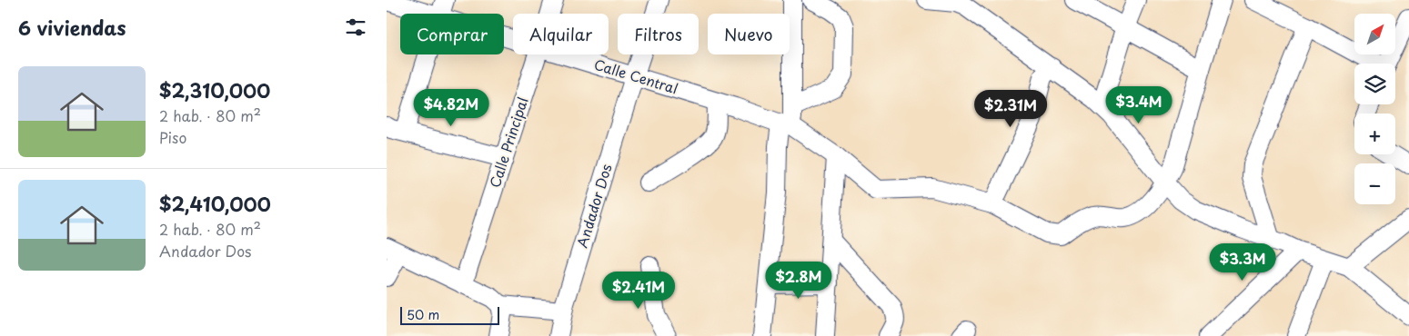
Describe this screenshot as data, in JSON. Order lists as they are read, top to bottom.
{
  "streets": {
    "street": ["Calle Central", "Calle Principal", "Andador Dos"]
  },
  "crossings": [
    ["Calle Central", "Andador Dos"]
  ],
  "scale_bar": "50 m",
  "north": "top right",
  "page": {
    "heading": "6 viviendas",
    "map_buttons": ["+", "−"],
    "chip": [
      "Comprar",
      "Alquilar",
      "Filtros",
      "Nuevo"
    ],
    "list": [
      {
        "name": "$2,310,000",
        "note": "2 hab. · 80 m² · Piso"
      },
      {
        "name": "$2,410,000",
        "note": "2 hab. · 80 m² · Andador Dos"
      }
    ],
    "price": [
      "$3.4M",
      "$4.82M",
      "$2.31M",
      "$3.3M",
      "$2.8M",
      "$2.41M"
    ],
    "scale": "50 m"
  }
}
